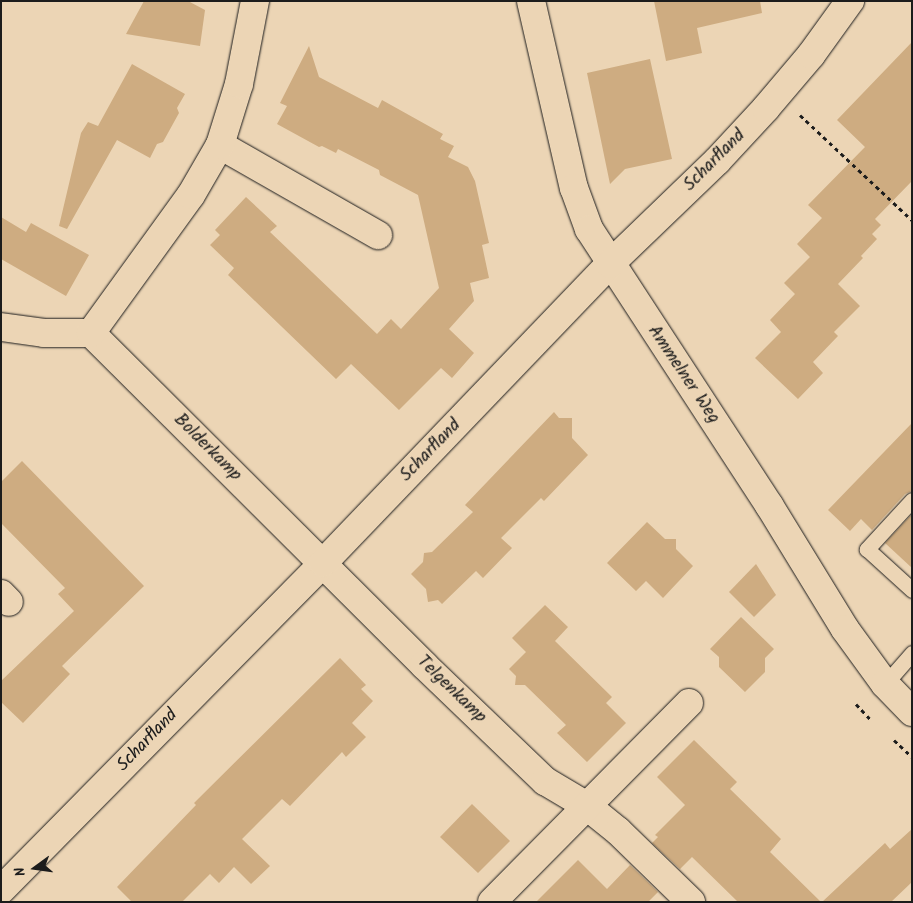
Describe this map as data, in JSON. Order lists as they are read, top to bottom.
{
  "streets": {
    "street": [
      "Scharfland",
      "Ammelner Weg",
      "Bolderkamp",
      "Telgenkamp"
    ]
  },
  "crossings": [
    ["Scharfland", "Ammelner Weg"],
    ["Scharfland", "Bolderkamp"],
    ["Scharfland", "Telgenkamp"],
    ["Bolderkamp", "Telgenkamp"]
  ],
  "north": "left"
}
